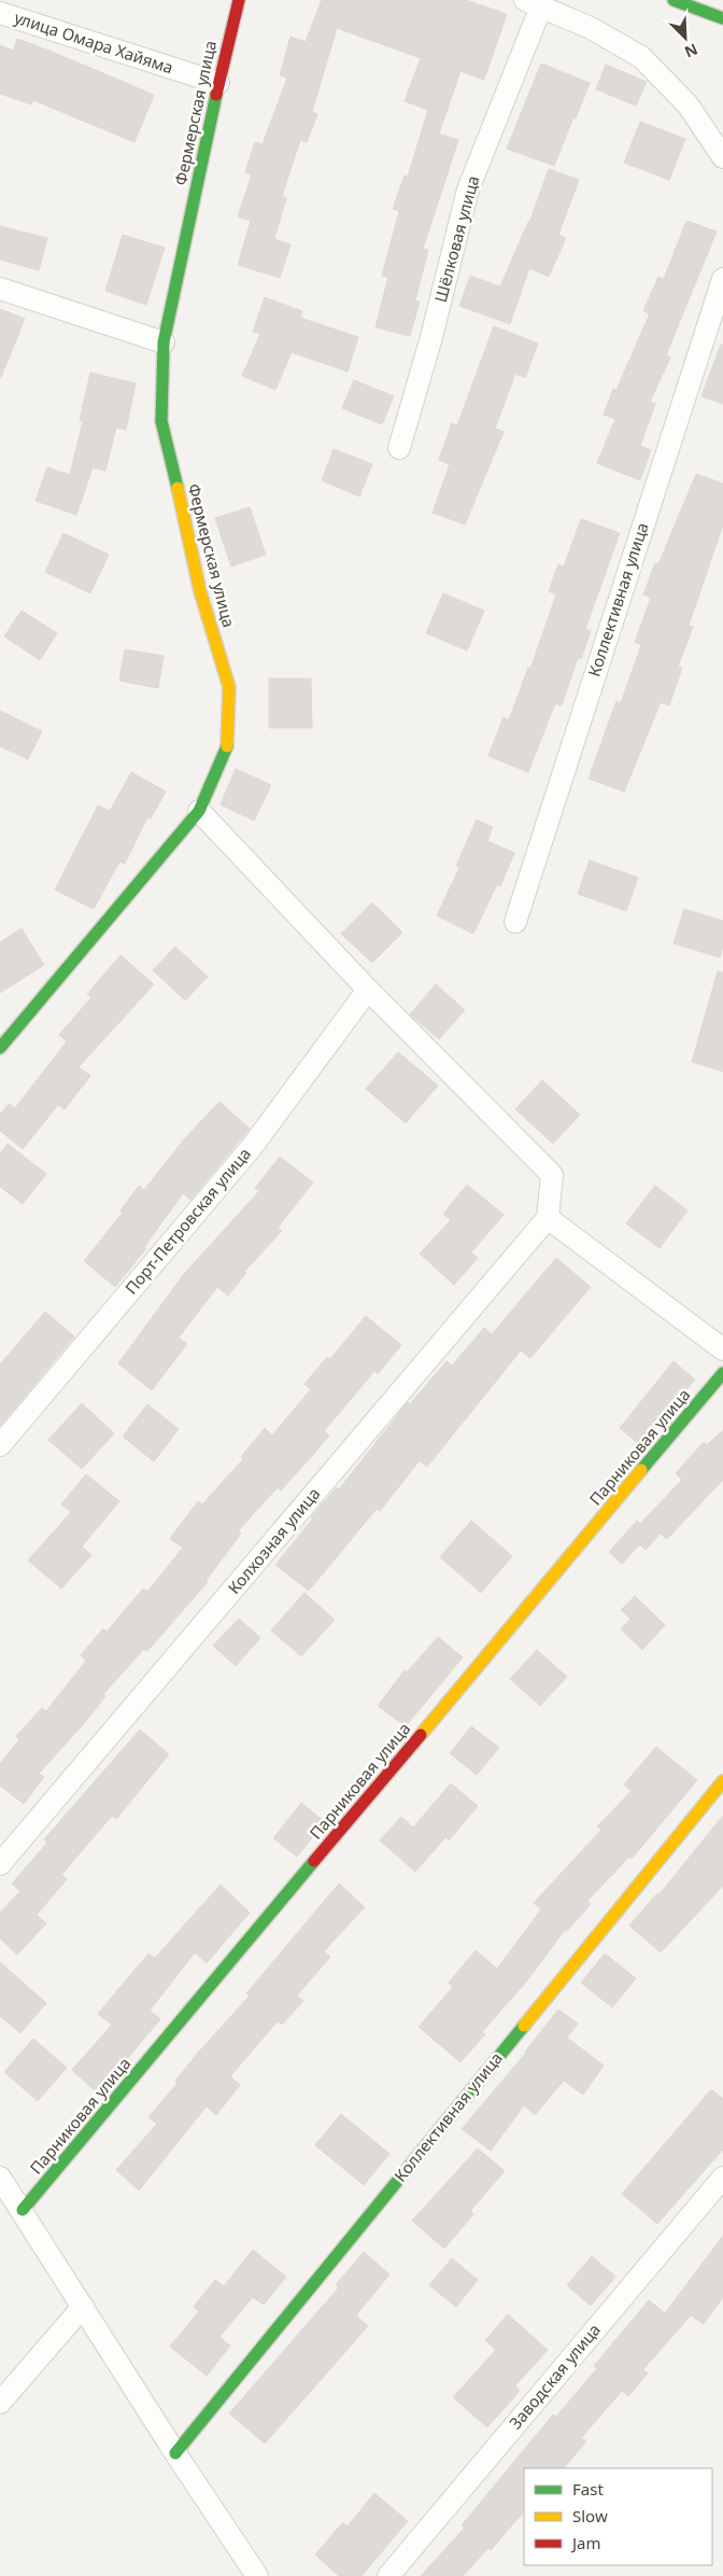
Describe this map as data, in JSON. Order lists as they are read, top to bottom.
{
  "streets": {
    "street": [
      "улица Омара Хайяма",
      "Фермерская улица",
      "Шёлковая улица",
      "Коллективная улица",
      "Порт-Петровская улица",
      "Парниковая улица",
      "Колхозная улица",
      "Заводская улица"
    ]
  },
  "crossings": [
    ["улица Омара Хайяма", "Фермерская улица"]
  ],
  "legend": ["Fast", "Slow", "Jam"],
  "north": "bottom right"
}
